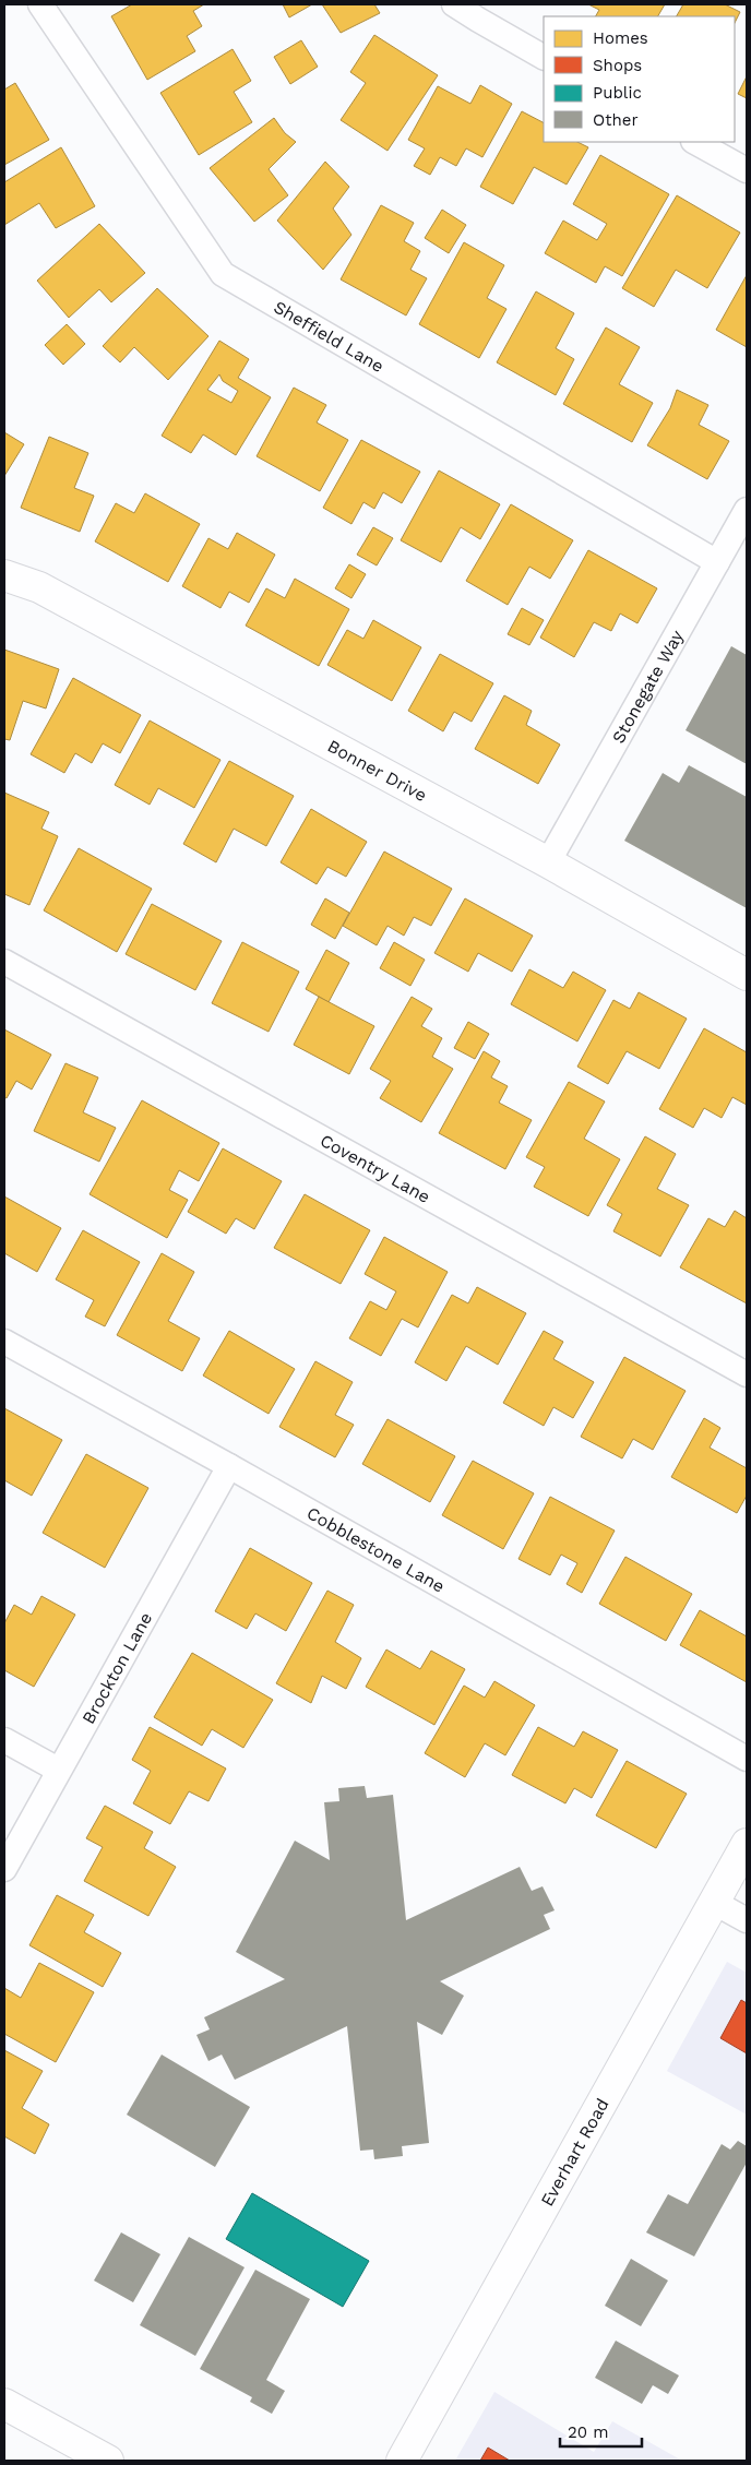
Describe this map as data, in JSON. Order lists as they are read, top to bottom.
{
  "streets": {
    "street": [
      "Sheffield Lane",
      "Stonegate Way",
      "Bonner Drive",
      "Coventry Lane",
      "Cobblestone Lane",
      "Brockton Lane",
      "Everhart Road"
    ]
  },
  "crossings": [
    ["Sheffield Lane", "Stonegate Way"],
    ["Stonegate Way", "Bonner Drive"],
    ["Cobblestone Lane", "Brockton Lane"]
  ],
  "legend": [
    "Homes",
    "Shops",
    "Public",
    "Other"
  ],
  "scale_bar": "20 m"
}
